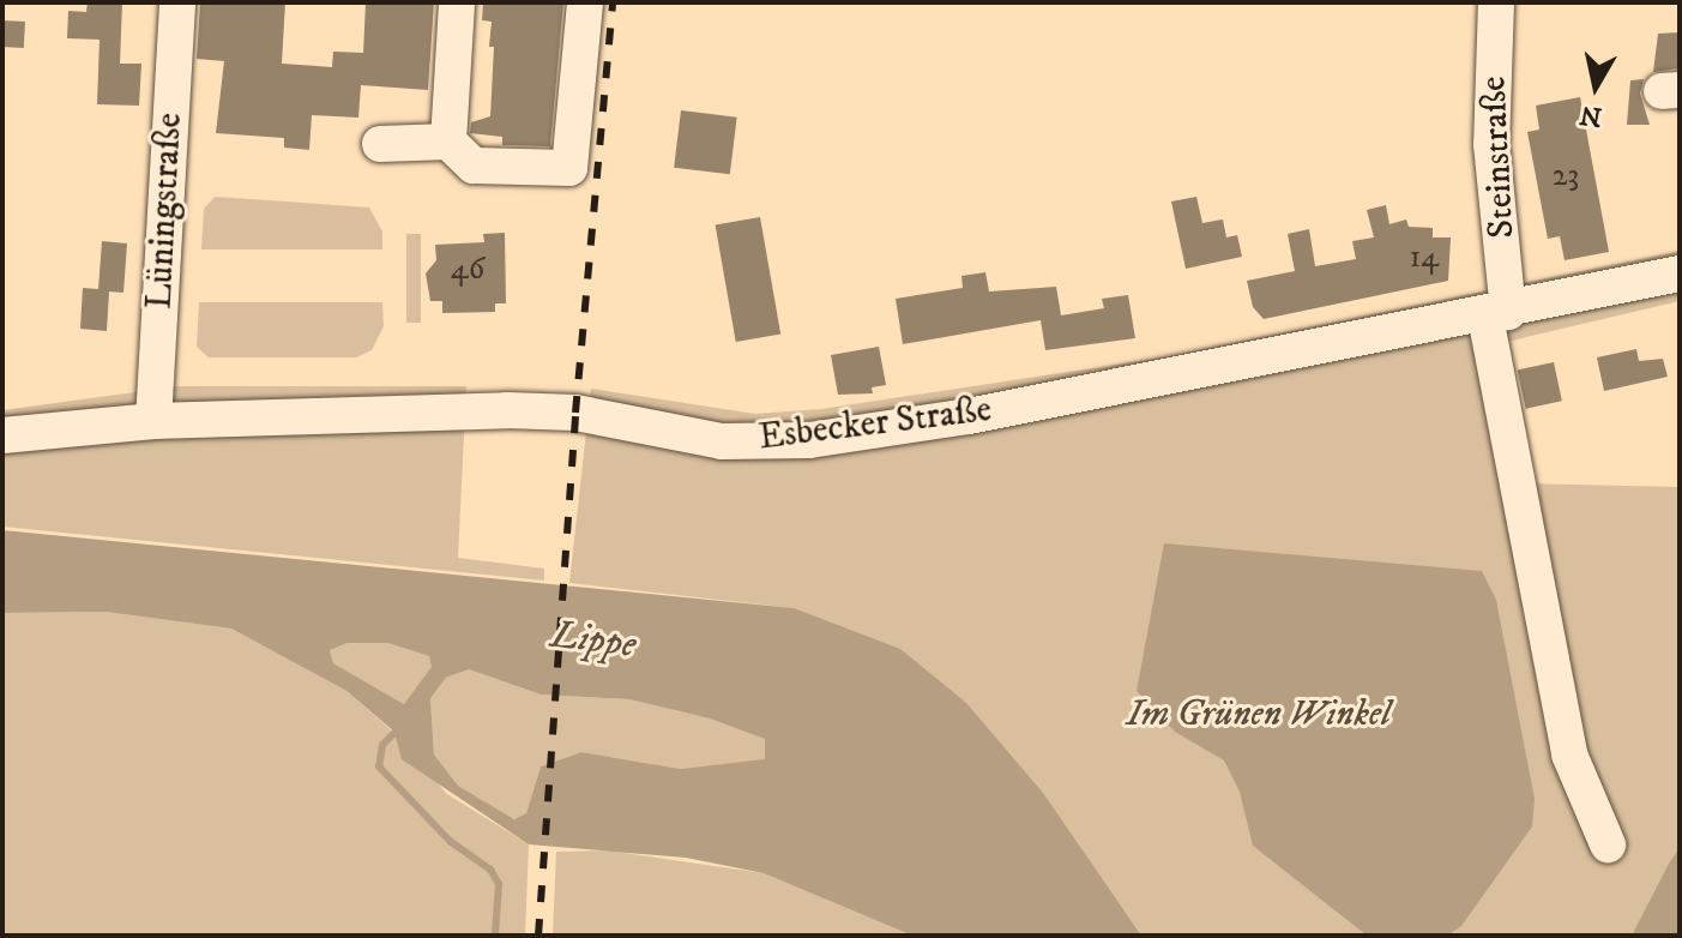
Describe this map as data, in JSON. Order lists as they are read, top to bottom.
{
  "streets": {
    "street": ["Steinstraße", "Lüningstraße", "Esbecker Straße"]
  },
  "crossings": [
    ["Steinstraße", "Esbecker Straße"],
    ["Lüningstraße", "Esbecker Straße"]
  ],
  "water": ["Lippe"],
  "parks": ["Im Grünen Winkel"],
  "house_numbers": ["23", "14", "46"],
  "north": "bottom"
}
